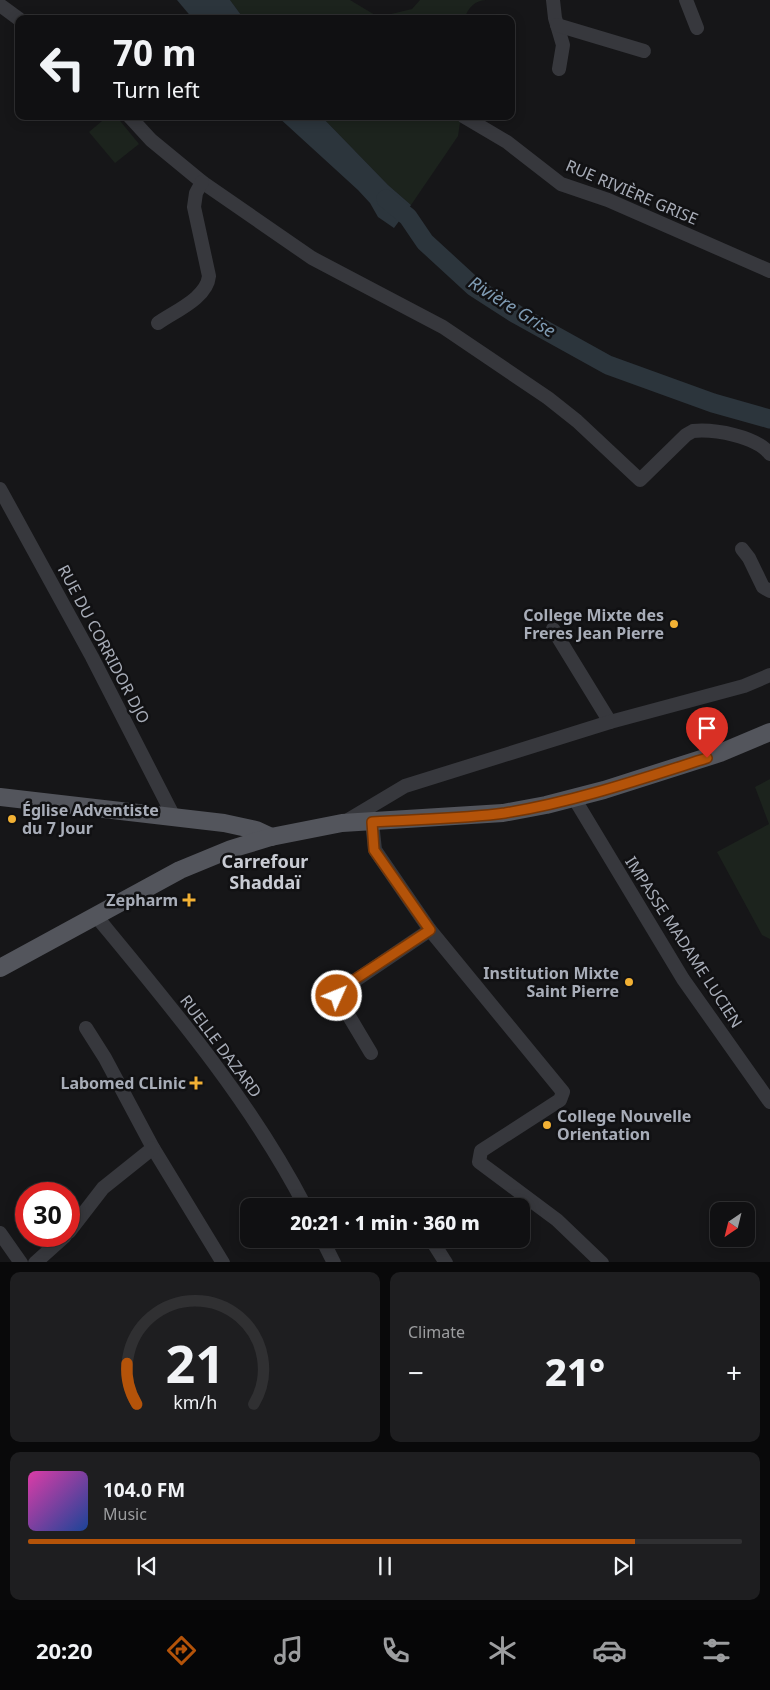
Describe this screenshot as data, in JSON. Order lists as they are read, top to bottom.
{
  "streets": {
    "street": [
      "RUE RIVIÈRE GRISE",
      "RUE DU CORRIDOR DJO",
      "IMPASSE MADAME LUCIEN",
      "RUELLE DAZARD"
    ]
  },
  "districts": ["Carrefour Shaddaï"],
  "water": ["Rivière Grise"],
  "places": {
    "other": [
      "College Mixte des Freres Jean Pierre",
      "Église Adventiste du 7 Jour",
      "Institution Mixte Saint Pierre",
      "College Nouvelle Orientation"
    ],
    "health": ["Zepharm", "Labomed CLinic"]
  },
  "north": "bottom left",
  "page": {
    "turn": ["70 m", "Turn left"],
    "limit": "30",
    "trip": "20:21 · 1 min · 360 m",
    "tile": "Climate",
    "heat": ["−", "21°", "+"],
    "song": ["104.0 FM", "Music"],
    "tabs": "20:20",
    "gauge": ["21", "km/h"]
  }
}
